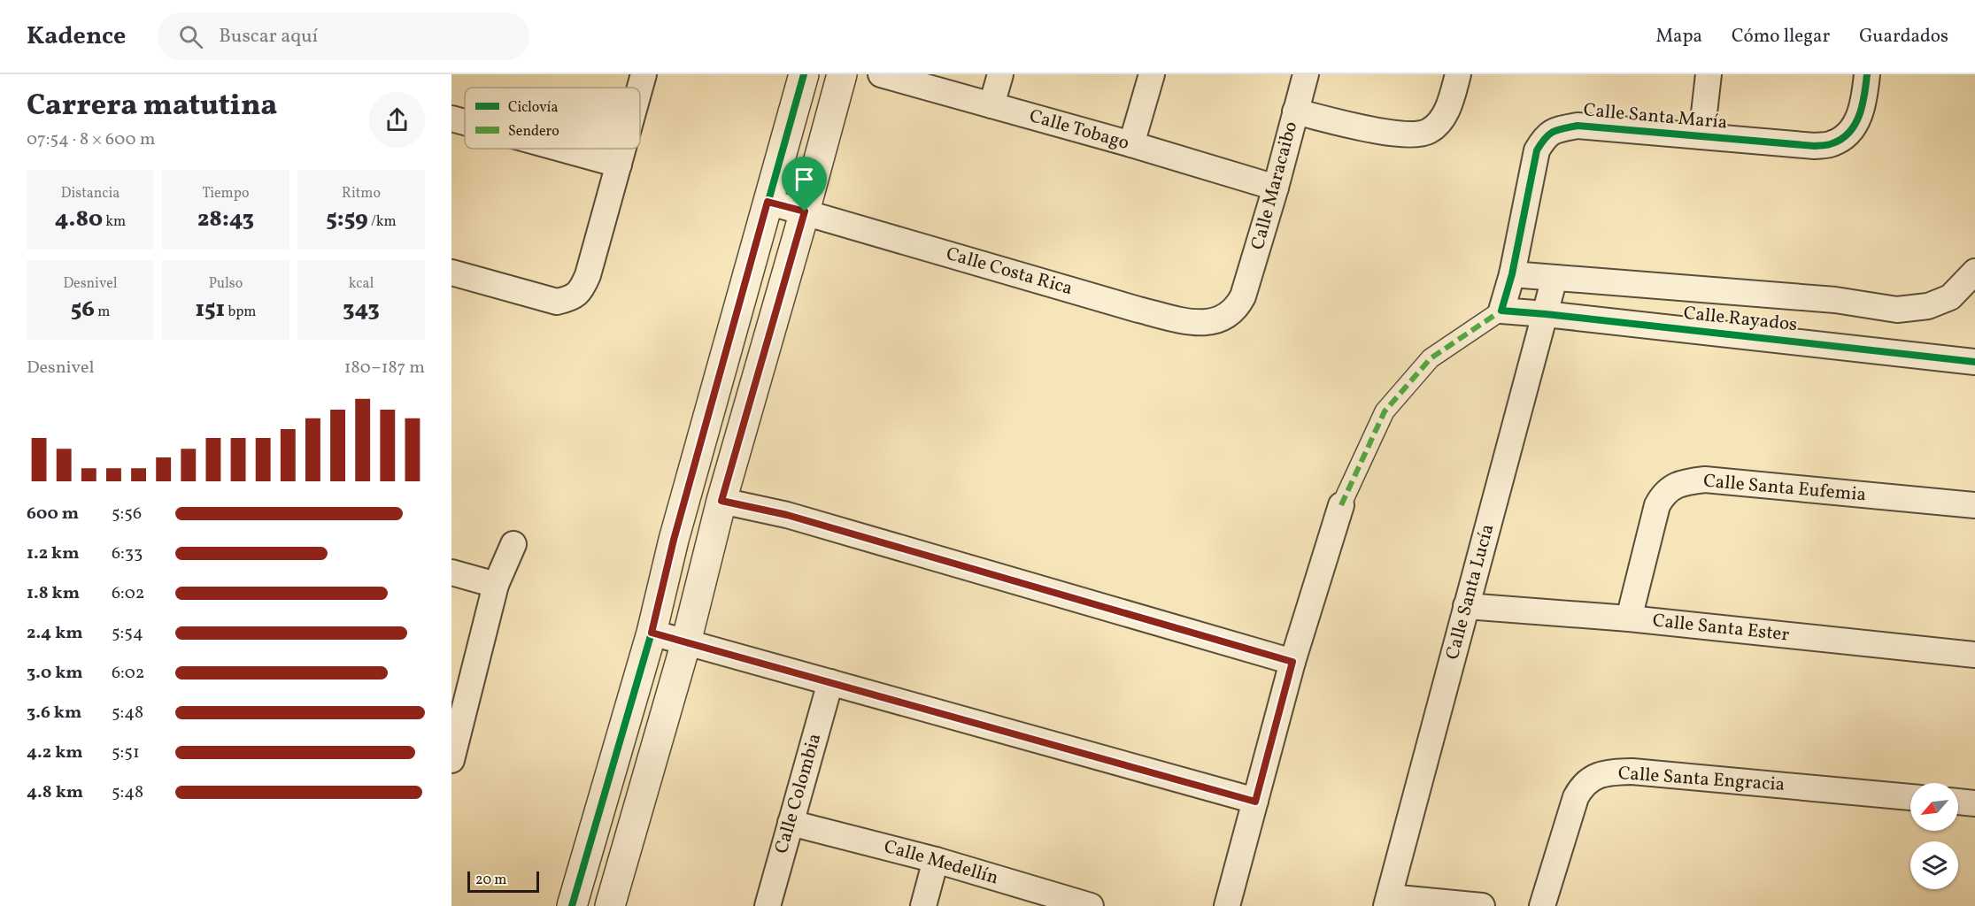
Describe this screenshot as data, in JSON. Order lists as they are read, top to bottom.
{
  "streets": {
    "street": [
      "Calle Santa María",
      "Calle Tobago",
      "Calle Maracaibo",
      "Calle Costa Rica",
      "Calle Rayados",
      "Calle Santa Eufemia",
      "Calle Santa Lucía",
      "Calle Santa Ester",
      "Calle Santa Engracia",
      "Calle Colombia",
      "Calle Medellín"
    ]
  },
  "crossings": [
    ["Calle Santa María", "Calle Rayados"],
    ["Calle Tobago", "Calle Maracaibo"],
    ["Calle Maracaibo", "Calle Costa Rica"],
    ["Calle Rayados", "Calle Santa Lucía"],
    ["Calle Santa Eufemia", "Calle Santa Ester"],
    ["Calle Santa Lucía", "Calle Santa Ester"],
    ["Calle Colombia", "Calle Medellín"]
  ],
  "legend": ["Ciclovía", "Sendero"],
  "scale_bar": "20 m",
  "north": "bottom left",
  "page": {
    "header": "Kadence",
    "search": "Buscar aquí",
    "nav": ["Mapa", "Cómo llegar", "Guardados"],
    "heading": ["Carrera matutina", "07:54 · 8 × 600 m"],
    "stats": [
      ["Distancia", "4.80 km"],
      ["Tiempo", "28:43"],
      ["Ritmo", "5:59 /km"],
      ["Desnivel", "56 m"],
      ["Pulso", "151 bpm"],
      ["kcal", "343"]
    ],
    "chart": ["Desnivel", "180–187 m"],
    "list": [
      {
        "name": "600 m",
        "note": "5:56"
      },
      {
        "name": "1.2 km",
        "note": "6:33"
      },
      {
        "name": "1.8 km",
        "note": "6:02"
      },
      {
        "name": "2.4 km",
        "note": "5:54"
      },
      {
        "name": "3.0 km",
        "note": "6:02"
      },
      {
        "name": "3.6 km",
        "note": "5:48"
      },
      {
        "name": "4.2 km",
        "note": "5:51"
      },
      {
        "name": "4.8 km",
        "note": "5:48"
      }
    ],
    "scale": "20 m"
  }
}
